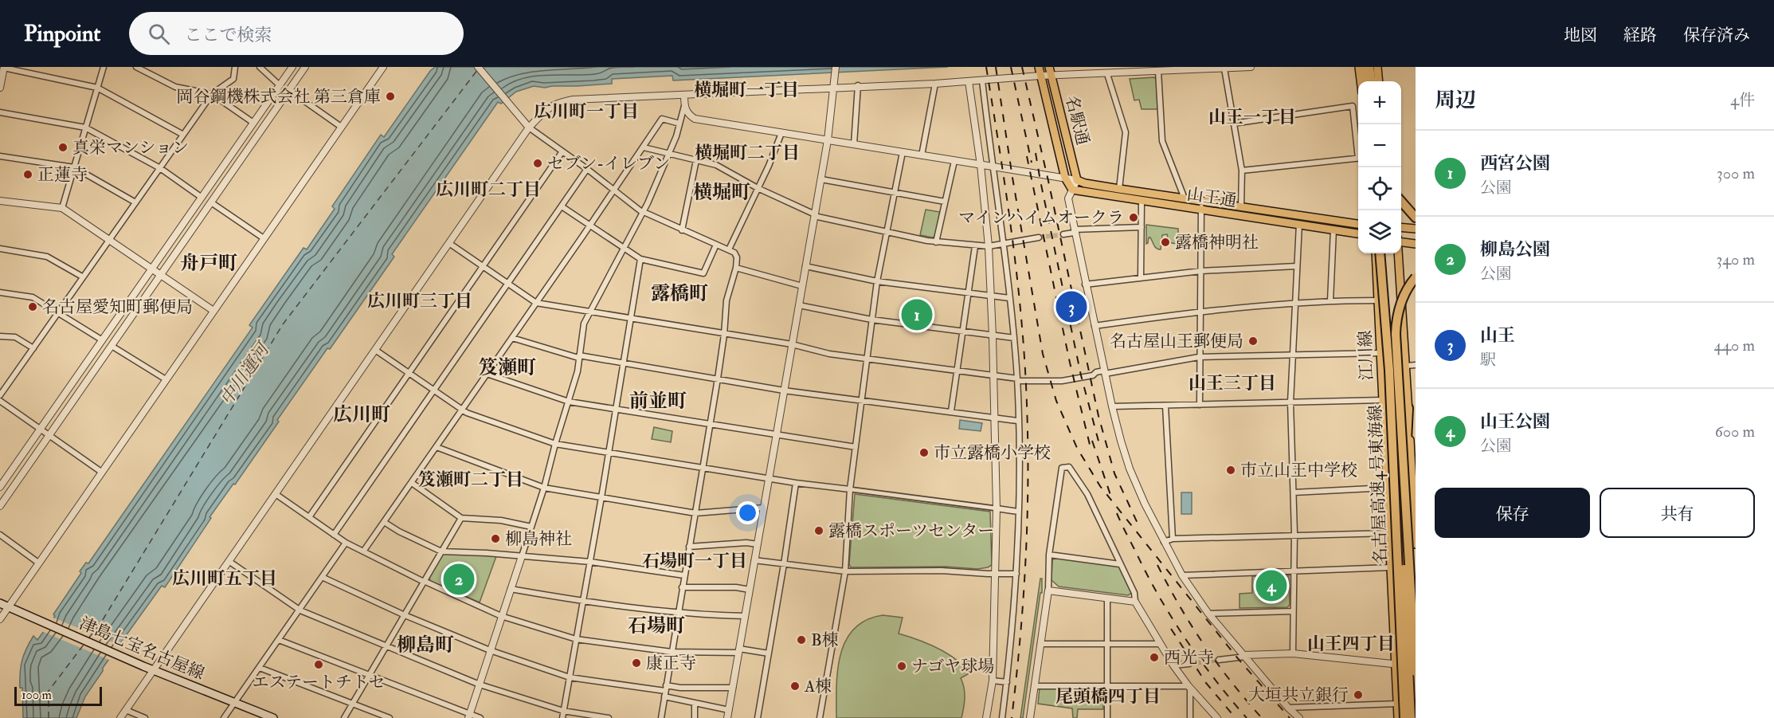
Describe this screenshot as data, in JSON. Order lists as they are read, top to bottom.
{
  "streets": {
    "highway": ["名古屋高速4号東海線"],
    "main road": [
      "名駅通",
      "山王通",
      "江川線",
      "津島七宝名古屋線"
    ]
  },
  "crossings": [
    ["名駅通", "山王通"]
  ],
  "districts": [
    "横堀町一丁目",
    "広川町一丁目",
    "山王一丁目",
    "横堀町二丁目",
    "広川町二丁目",
    "横堀町",
    "舟戸町",
    "露橋町",
    "広川町三丁目",
    "笈瀬町",
    "山王三丁目",
    "前並町",
    "広川町",
    "笈瀬町二丁目",
    "石場町一丁目",
    "広川町五丁目",
    "石場町",
    "山王四丁目",
    "柳島町",
    "尾頭橋四丁目"
  ],
  "water": ["中川運河"],
  "places": [
    "岡谷鋼機株式会社 第三倉庫",
    "真栄マンション",
    "セブン-イレブン",
    "正蓮寺",
    "マインハイムオークラ",
    "露橋神明社",
    "名古屋愛知町郵便局",
    "名古屋山王郵便局",
    "市立露橋小学校",
    "市立山王中学校",
    "露橋スポーツセンター",
    "柳島神社",
    "B棟",
    "西光寺",
    "康正寺",
    "エステートチトセ",
    "ナゴヤ球場",
    "A棟",
    "大垣共立銀行"
  ],
  "scale_bar": "100 m",
  "page": {
    "header": "Pinpoint",
    "search": "ここで検索",
    "nav": ["地図", "経路", "保存済み"],
    "heading": ["周辺", "4件"],
    "map_buttons": ["+", "−"],
    "list": [
      {
        "mark": "1",
        "name": "西宮公園",
        "note": "公園",
        "value": "300 m"
      },
      {
        "mark": "2",
        "name": "柳島公園",
        "note": "公園",
        "value": "340 m"
      },
      {
        "mark": "3",
        "name": "山王",
        "note": "駅",
        "value": "440 m"
      },
      {
        "mark": "4",
        "name": "山王公園",
        "note": "公園",
        "value": "600 m"
      }
    ],
    "pins": [
      "3",
      "1",
      "2",
      "4"
    ],
    "buttons": ["保存", "共有"],
    "scale": "100 m"
  }
}
